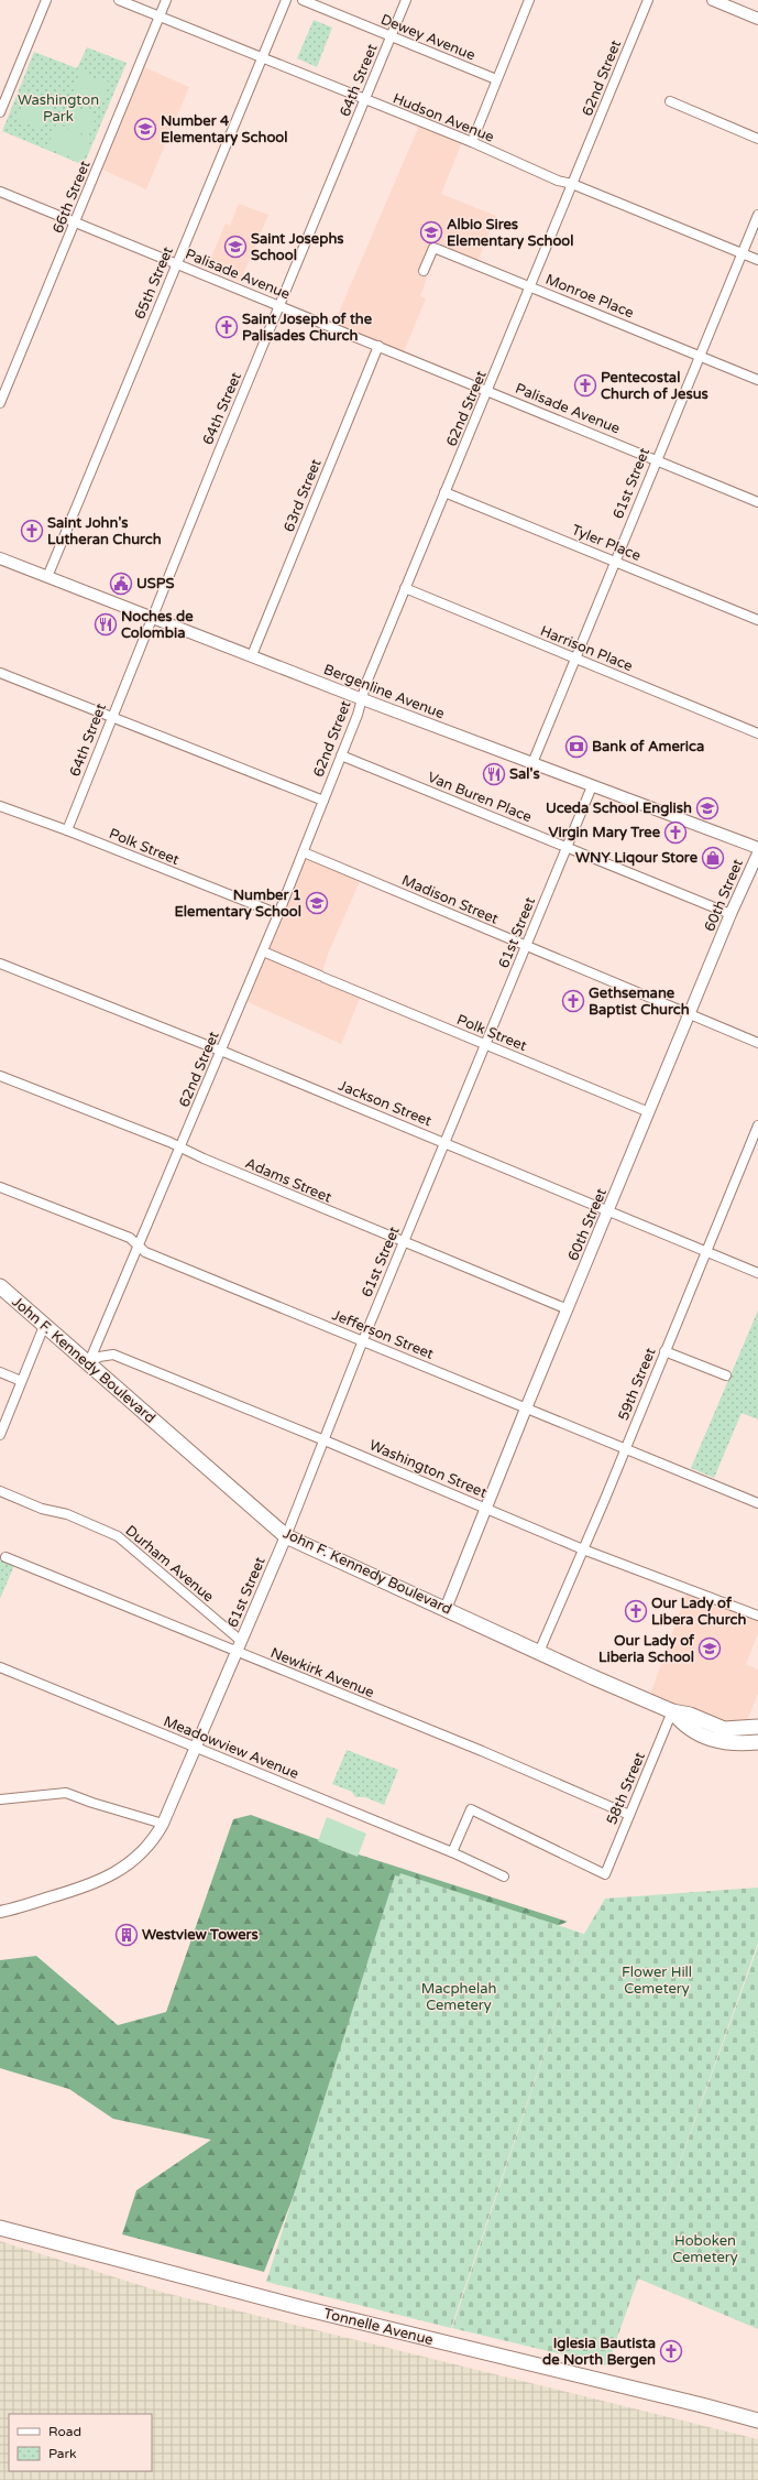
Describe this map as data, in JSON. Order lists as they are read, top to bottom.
{
  "streets": {
    "main road": ["John F. Kennedy Boulevard", "Tonnelle Avenue"],
    "street": [
      "Dewey Avenue",
      "62nd Street",
      "64th Street",
      "Hudson Avenue",
      "66th Street",
      "Palisade Avenue",
      "65th Street",
      "Monroe Place",
      "61st Street",
      "63rd Street",
      "Tyler Place",
      "Harrison Place",
      "Bergenline Avenue",
      "Van Buren Place",
      "Polk Street",
      "60th Street",
      "Madison Street",
      "Jackson Street",
      "Adams Street",
      "Jefferson Street",
      "59th Street",
      "Washington Street",
      "Durham Avenue",
      "Newkirk Avenue",
      "Meadowview Avenue",
      "58th Street"
    ]
  },
  "crossings": [
    ["Dewey Avenue", "64th Street"],
    ["62nd Street", "Hudson Avenue"],
    ["62nd Street", "Palisade Avenue"],
    ["62nd Street", "Monroe Place"],
    ["62nd Street", "Tyler Place"],
    ["62nd Street", "Harrison Place"],
    ["62nd Street", "Bergenline Avenue"],
    ["62nd Street", "Van Buren Place"],
    ["62nd Street", "Polk Street"],
    ["62nd Street", "Madison Street"],
    ["62nd Street", "Jackson Street"],
    ["62nd Street", "Adams Street"],
    ["62nd Street", "Jefferson Street"],
    ["62nd Street", "John F. Kennedy Boulevard"],
    ["62nd Street", "Washington Street"],
    ["64th Street", "Hudson Avenue"],
    ["64th Street", "Palisade Avenue"],
    ["64th Street", "Bergenline Avenue"],
    ["64th Street", "Polk Street"],
    ["Hudson Avenue", "66th Street"],
    ["Hudson Avenue", "65th Street"],
    ["Hudson Avenue", "61st Street"],
    ["66th Street", "Palisade Avenue"],
    ["Palisade Avenue", "65th Street"],
    ["Palisade Avenue", "61st Street"],
    ["Palisade Avenue", "63rd Street"],
    ["65th Street", "Bergenline Avenue"],
    ["Monroe Place", "61st Street"],
    ["61st Street", "Tyler Place"],
    ["61st Street", "Harrison Place"],
    ["61st Street", "Bergenline Avenue"],
    ["61st Street", "Van Buren Place"],
    ["61st Street", "Polk Street"],
    ["61st Street", "Madison Street"],
    ["61st Street", "Jackson Street"],
    ["61st Street", "Adams Street"],
    ["61st Street", "Jefferson Street"],
    ["61st Street", "John F. Kennedy Boulevard"],
    ["61st Street", "Washington Street"],
    ["61st Street", "Durham Avenue"],
    ["61st Street", "Newkirk Avenue"],
    ["61st Street", "Meadowview Avenue"],
    ["63rd Street", "Bergenline Avenue"],
    ["Van Buren Place", "60th Street"],
    ["Polk Street", "60th Street"],
    ["60th Street", "Madison Street"],
    ["60th Street", "Jackson Street"],
    ["60th Street", "Adams Street"],
    ["60th Street", "Jefferson Street"],
    ["60th Street", "John F. Kennedy Boulevard"],
    ["60th Street", "Washington Street"],
    ["Jackson Street", "59th Street"],
    ["Jefferson Street", "59th Street"],
    ["John F. Kennedy Boulevard", "59th Street"],
    ["John F. Kennedy Boulevard", "Washington Street"],
    ["John F. Kennedy Boulevard", "58th Street"],
    ["59th Street", "Washington Street"],
    ["Newkirk Avenue", "58th Street"],
    ["Meadowview Avenue", "58th Street"]
  ],
  "parks": [
    "Washington Park",
    "Flower Hill Cemetery",
    "Macphelah Cemetery",
    "Hoboken Cemetery"
  ],
  "places": {
    "school or university": [
      "Number 4 Elementary School",
      "Albio Sires Elementary School",
      "Saint Josephs School",
      "Uceda School English",
      "Number 1 Elementary School",
      "Our Lady of Liberia School"
    ],
    "church": [
      "Saint Joseph of the Palisades Church",
      "Pentecostal Church of Jesus",
      "Saint John's Lutheran Church",
      "Virgin Mary Tree",
      "Gethsemane Baptist Church",
      "Our Lady of Libera Church",
      "Iglesia Bautista de North Bergen"
    ],
    "public building": ["USPS"],
    "restaurant": ["Noches de Colombia", "Sal's"],
    "bank": ["Bank of America"],
    "shop": ["WNY Liqour Store"],
    "building": ["Westview Towers"]
  },
  "legend": ["Road", "Park"]
}
